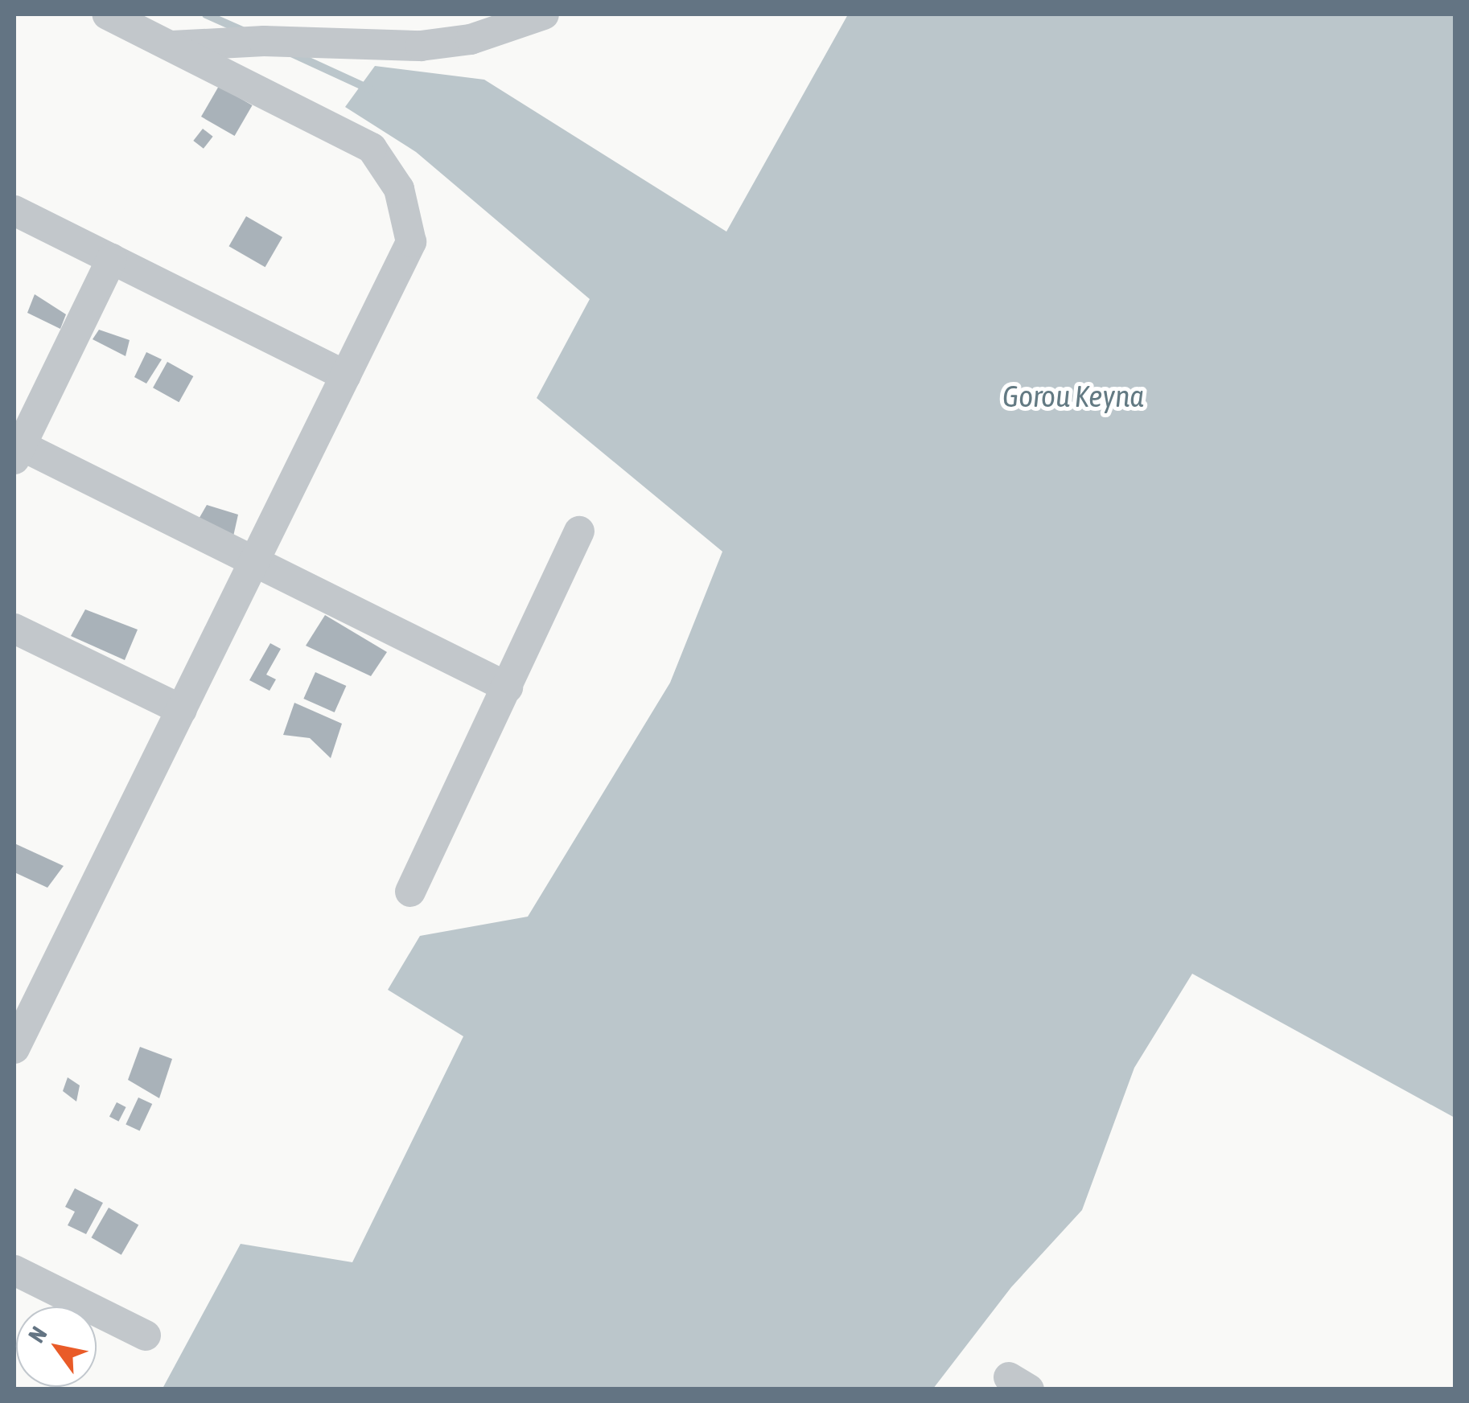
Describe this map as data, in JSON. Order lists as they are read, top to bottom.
{
  "water": ["Gorou Keyna"],
  "north": "top left"
}
